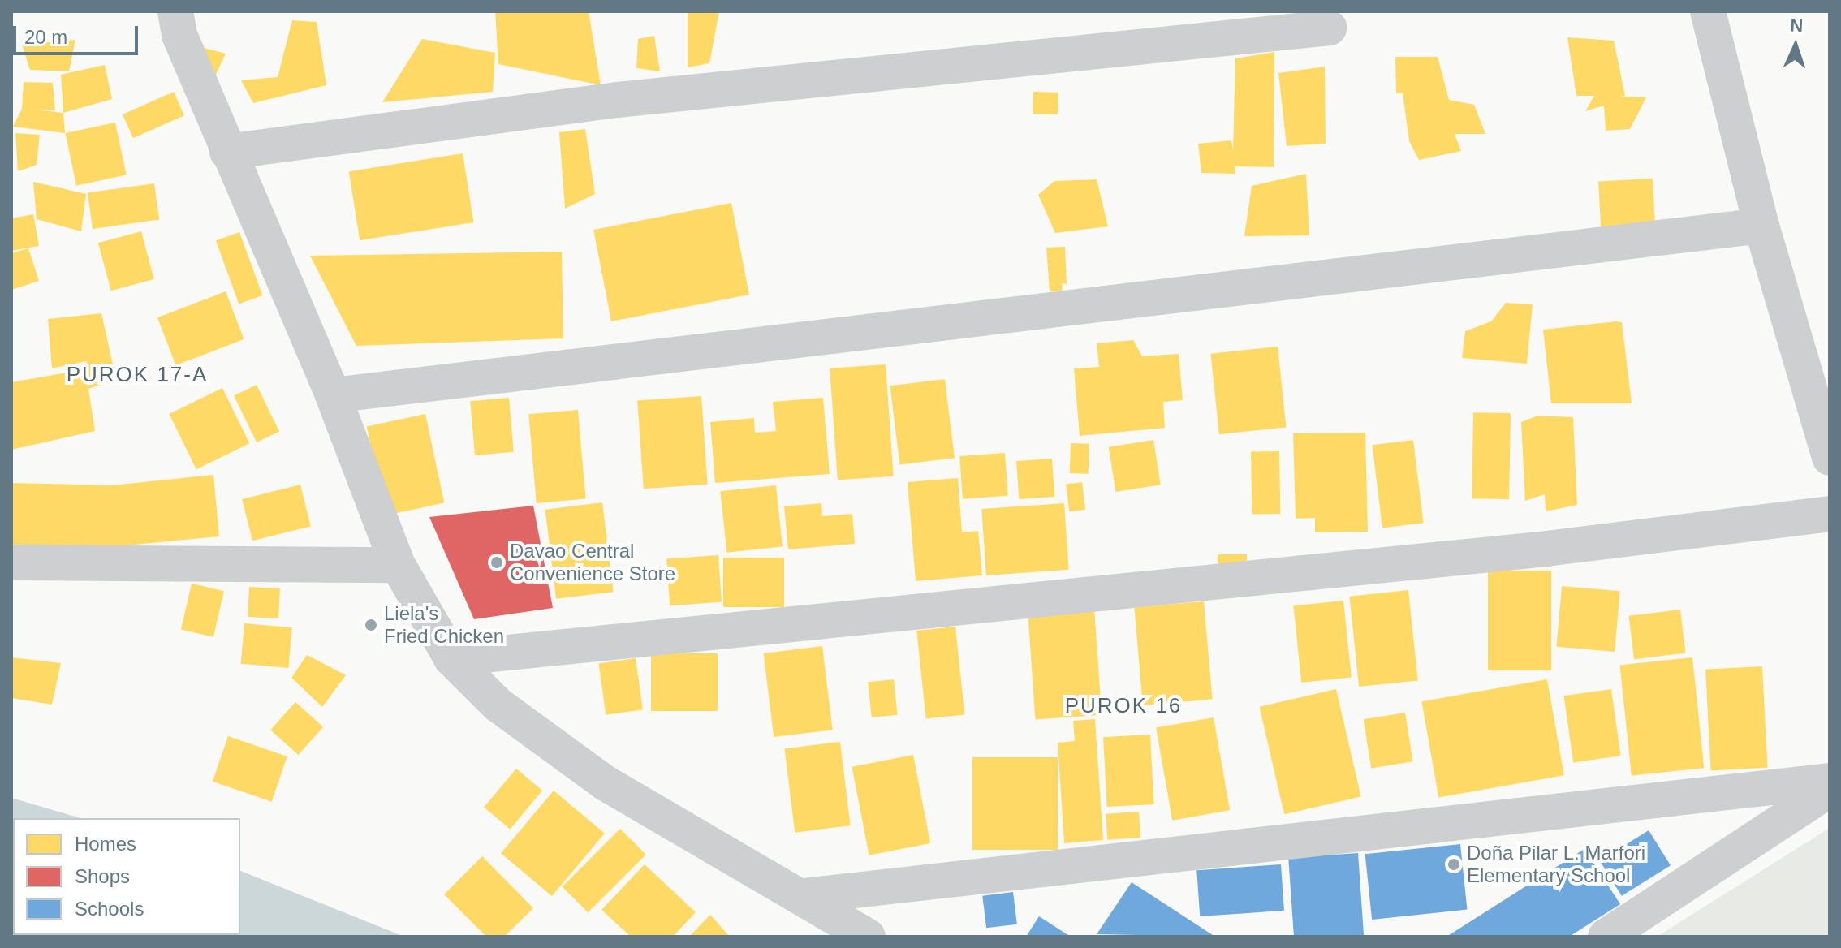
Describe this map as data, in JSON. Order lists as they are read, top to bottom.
{
  "districts": ["PUROK 17-A", "PUROK 16"],
  "places": ["Davao Central Convenience Store", "Liela's Fried Chicken", "Doña Pilar L. Marfori Elementary School"],
  "legend": ["Homes", "Shops", "Schools"],
  "scale_bar": "20 m",
  "north": "top"
}
